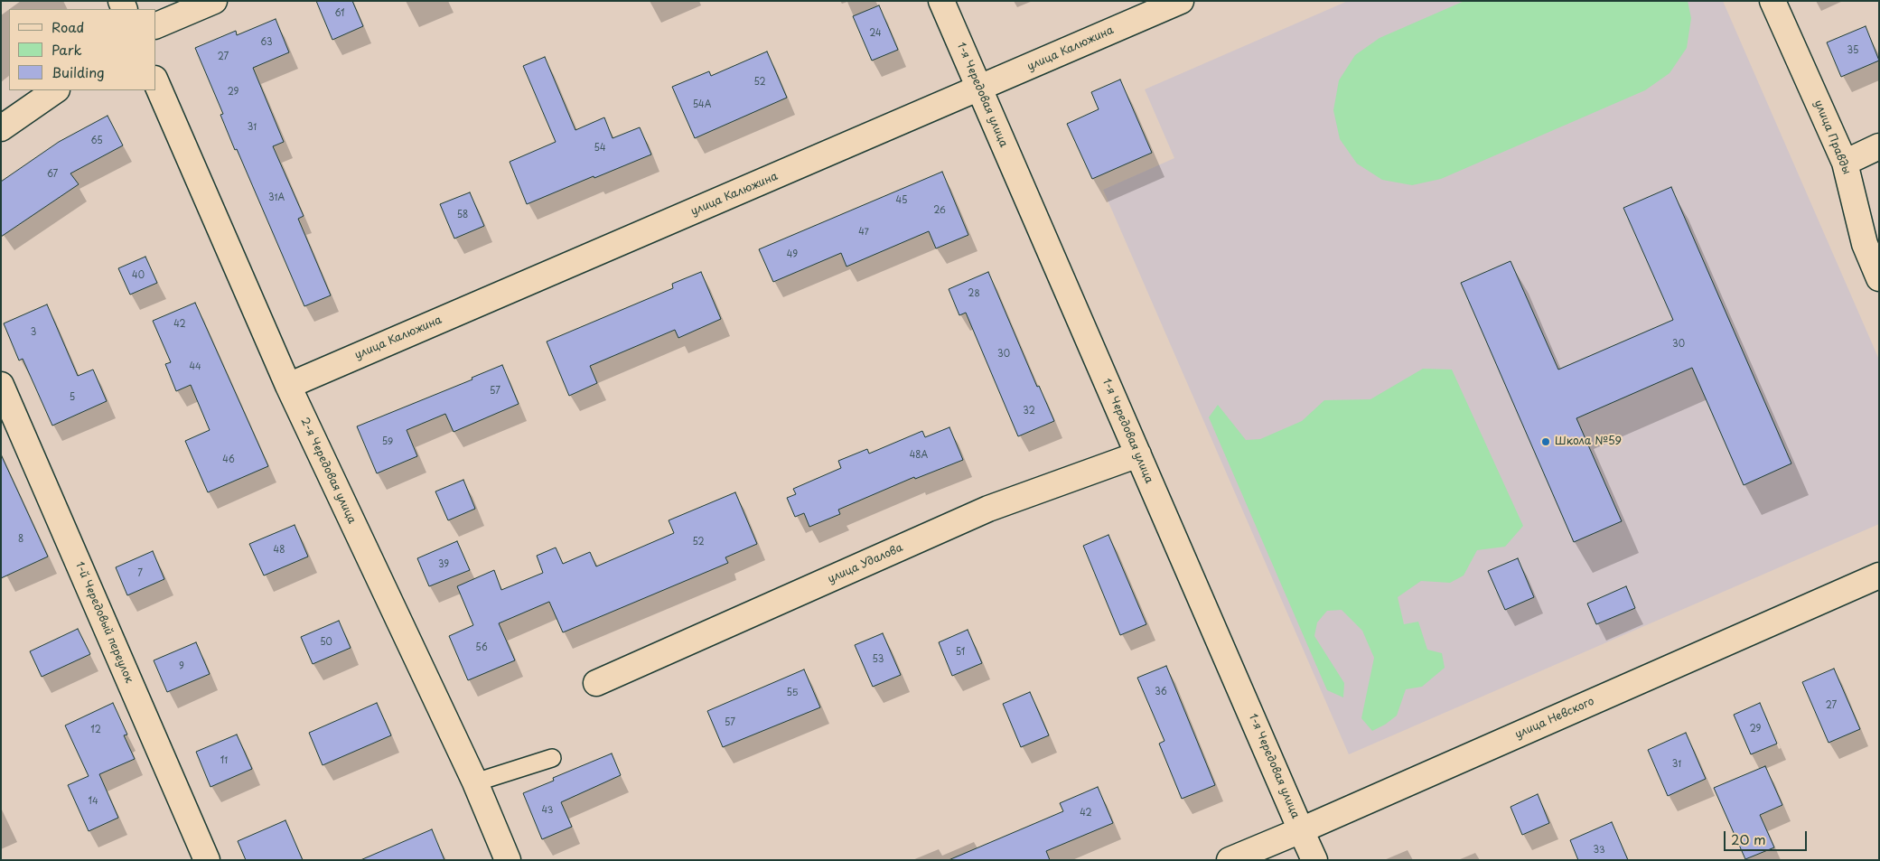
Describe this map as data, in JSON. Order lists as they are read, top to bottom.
{
  "streets": {
    "street": [
      "улица Калюжина",
      "1-я Чередовая улица",
      "улица Правды",
      "2-я Чередовая улица",
      "улица Удалова",
      "1-й Чередовый переулок",
      "улица Невского"
    ]
  },
  "crossings": [
    ["улица Калюжина", "1-я Чередовая улица"],
    ["улица Калюжина", "2-я Чередовая улица"],
    ["1-я Чередовая улица", "улица Удалова"],
    ["1-я Чередовая улица", "улица Невского"]
  ],
  "places": ["Школа №59"],
  "house_numbers": [
    "61",
    "24",
    "63",
    "35",
    "27",
    "52",
    "29",
    "54А",
    "31",
    "65",
    "54",
    "67",
    "31А",
    "45",
    "26",
    "58",
    "47",
    "49",
    "40",
    "28",
    "42",
    "3",
    "30",
    "30",
    "44",
    "57",
    "5",
    "32",
    "59",
    "48А",
    "46",
    "8",
    "52",
    "48",
    "39",
    "7",
    "50",
    "56",
    "51",
    "53",
    "9",
    "36",
    "55",
    "27",
    "57",
    "29",
    "12",
    "11",
    "31",
    "14",
    "43",
    "42",
    "33"
  ],
  "legend": ["Road", "Park", "Building"],
  "scale_bar": "20 m"
}
